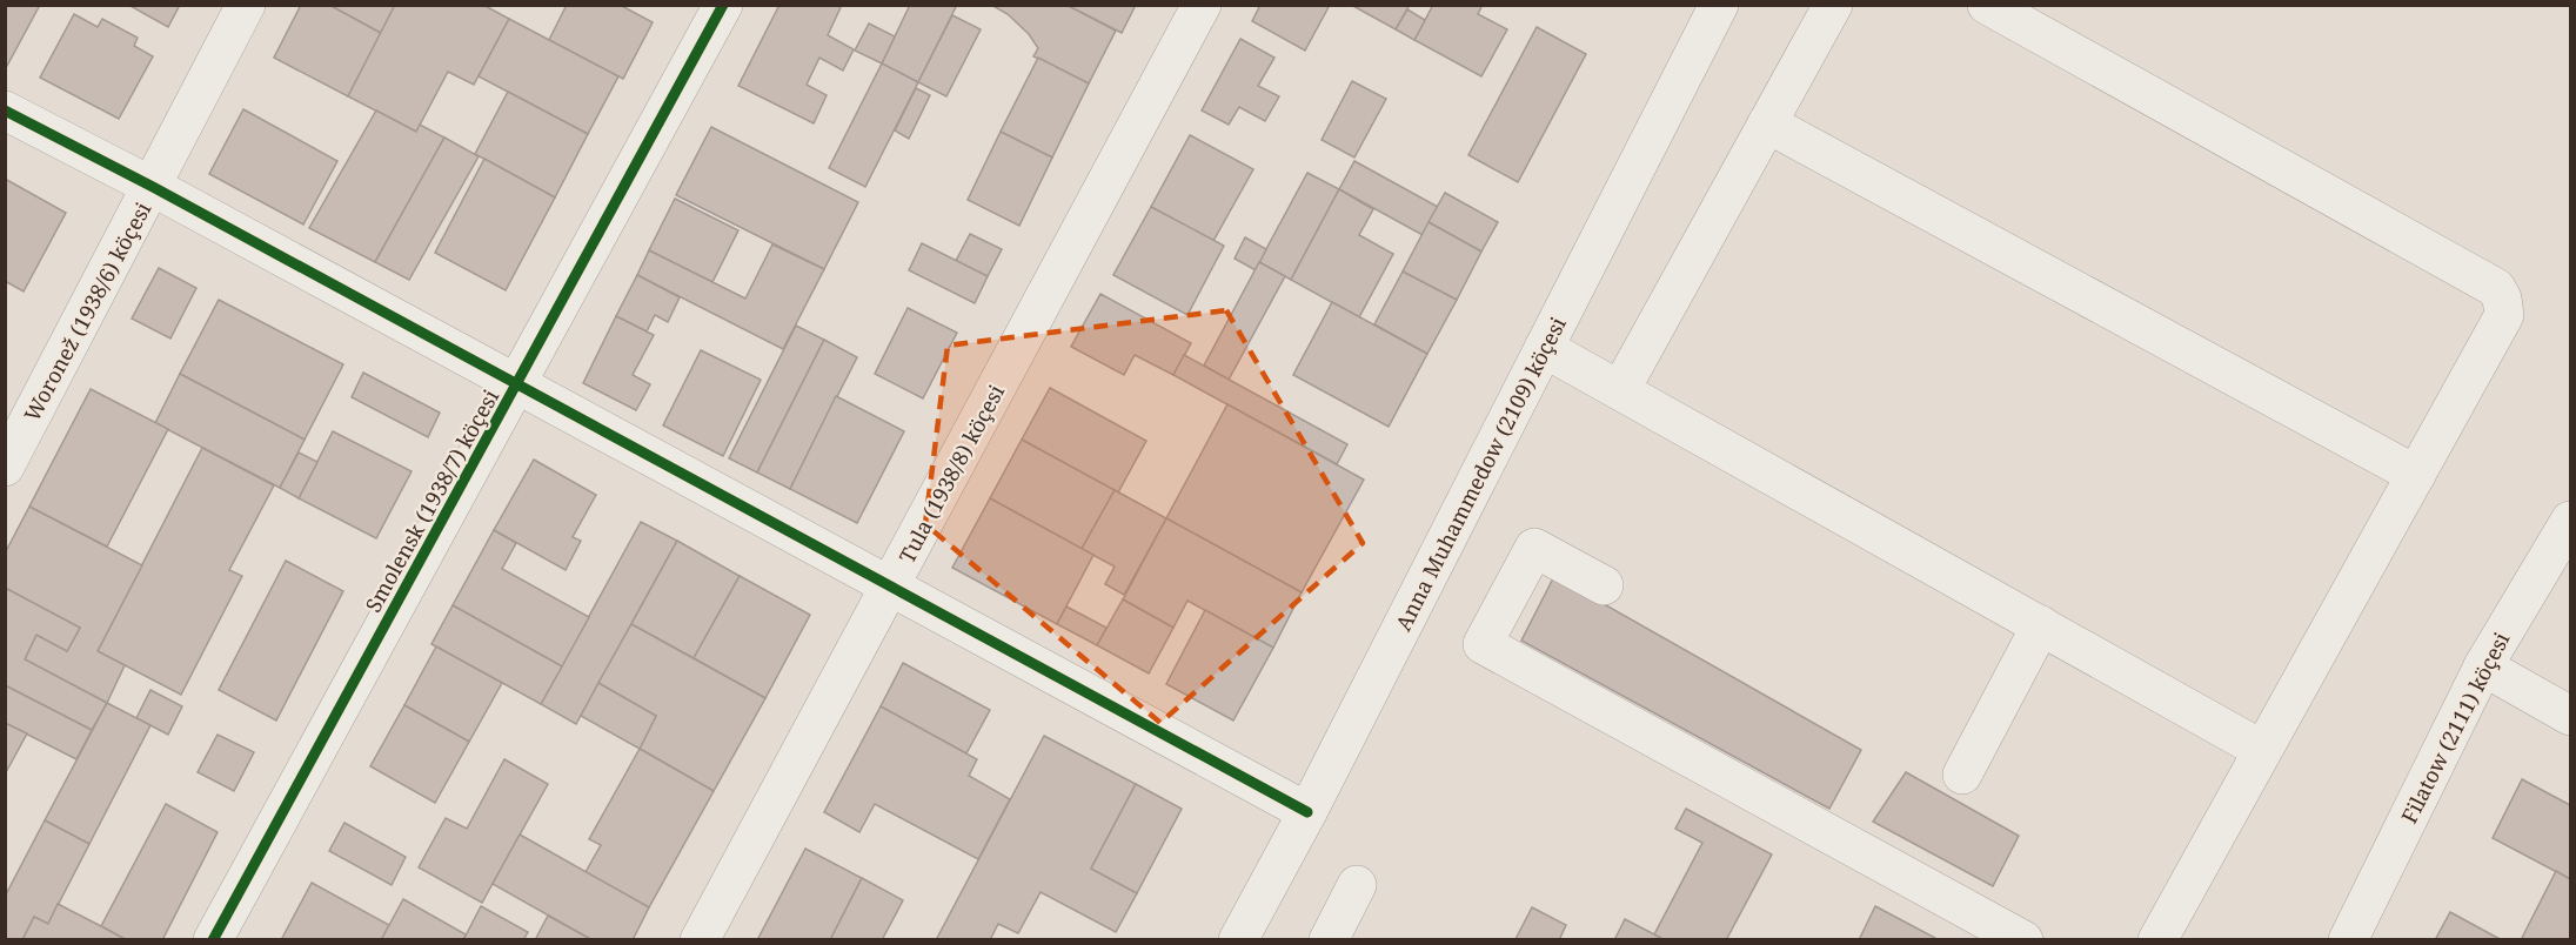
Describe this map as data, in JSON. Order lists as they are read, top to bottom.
{
  "streets": {
    "street": [
      "Woronež (1938/6) köçesi",
      "Tula (1938/8) köçesi",
      "Anna Muhammedow (2109) köçesi",
      "Smolensk (1938/7) köçesi",
      "Filatow (2111) köçesi"
    ]
  }
}
